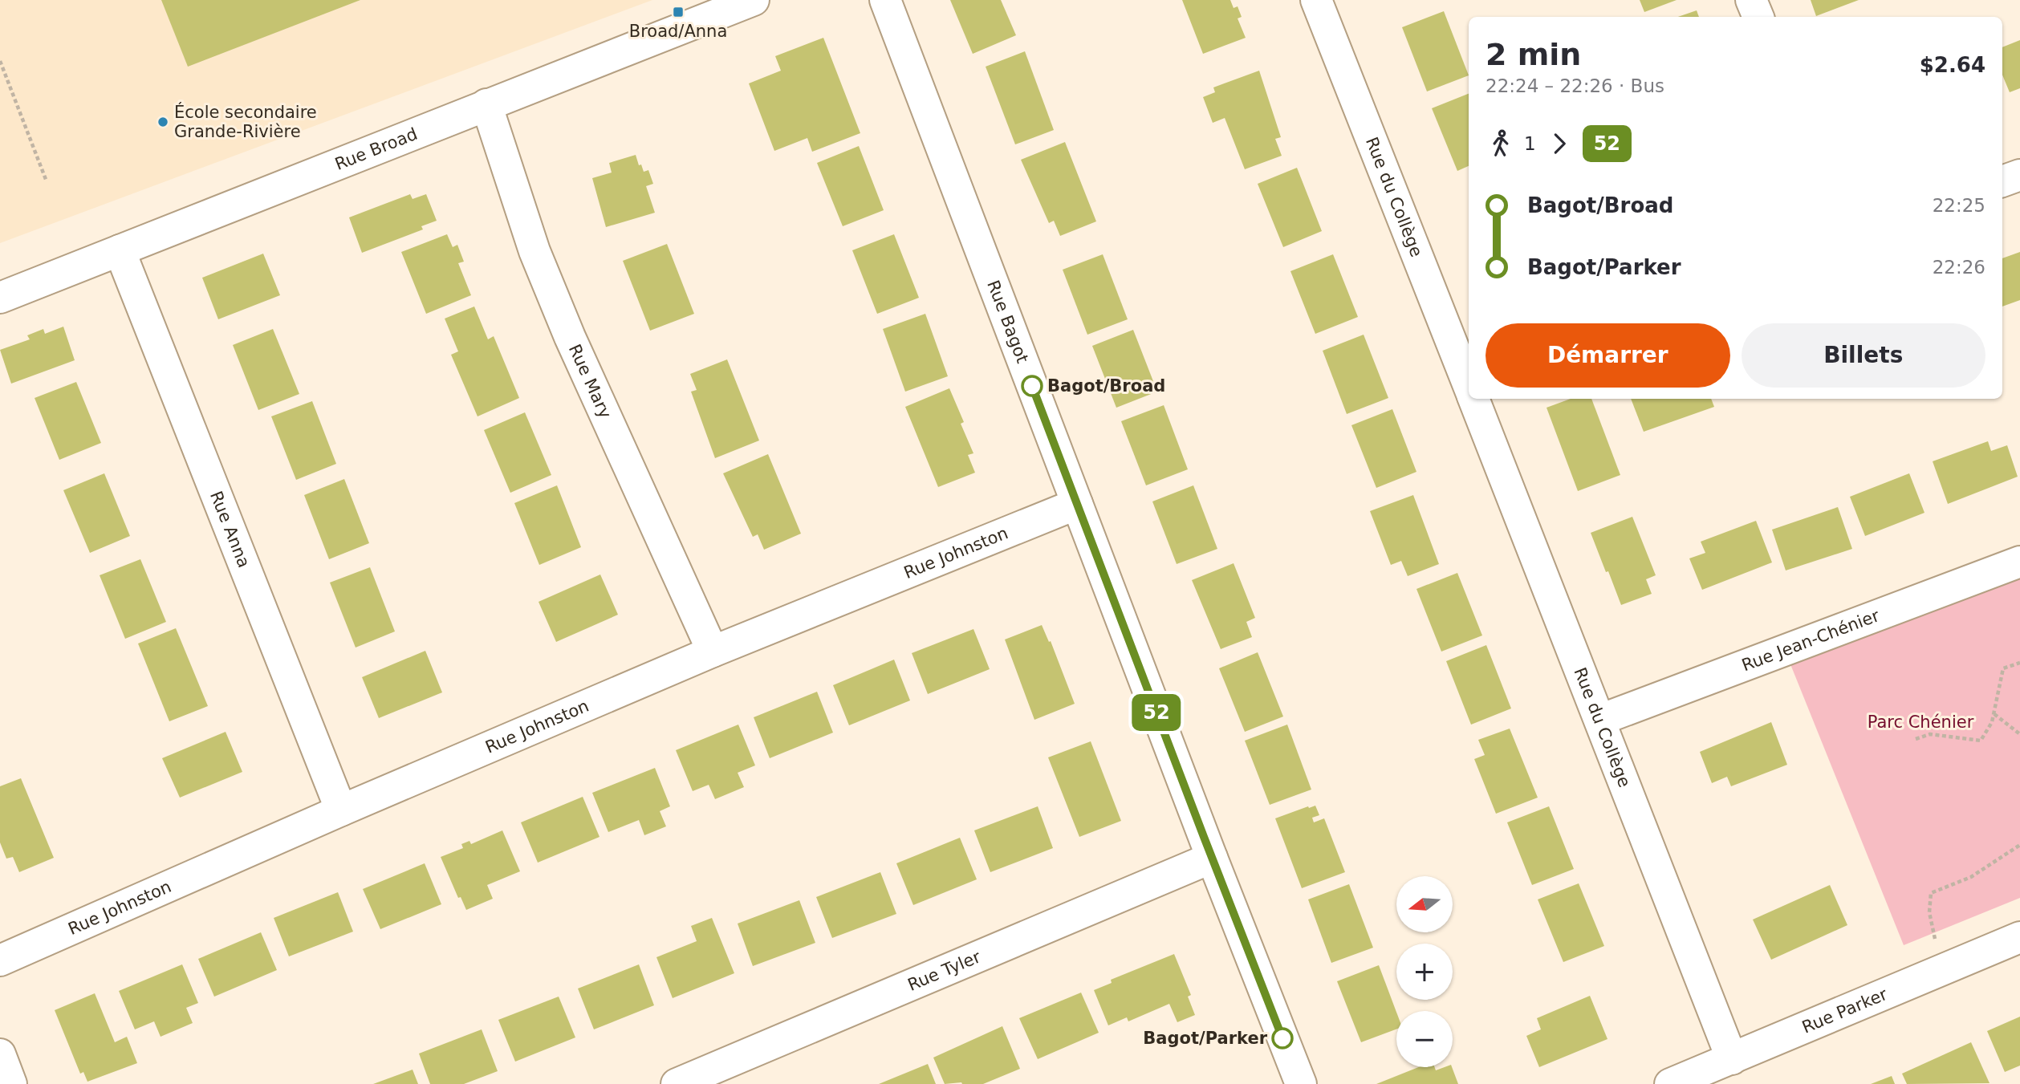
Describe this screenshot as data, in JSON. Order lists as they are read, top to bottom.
{
  "streets": {
    "street": [
      "Rue Broad",
      "Rue du Collège",
      "Rue Bagot",
      "Rue Mary",
      "Rue Anna",
      "Rue Johnston",
      "Rue Jean-Chénier",
      "Rue Tyler",
      "Rue Parker"
    ]
  },
  "crossings": [
    ["Rue Broad", "Rue Mary"],
    ["Rue Broad", "Rue Anna"],
    ["Rue du Collège", "Rue Jean-Chénier"],
    ["Rue du Collège", "Rue Parker"],
    ["Rue Bagot", "Rue Johnston"],
    ["Rue Bagot", "Rue Tyler"],
    ["Rue Mary", "Rue Johnston"],
    ["Rue Anna", "Rue Johnston"]
  ],
  "parks": ["Parc Chénier"],
  "places": {
    "transit": ["Broad/Anna"],
    "other": ["École secondaire Grande-Rivière", "Bagot/Broad", "Bagot/Parker"]
  },
  "lines": ["bus line 52"],
  "north": "left",
  "page": {
    "on_map": "52",
    "heading": ["2 min", "22:24 – 22:26 · Bus", "$2.64"],
    "legs": ["1", "52"],
    "list": [
      {
        "name": "Bagot/Broad",
        "value": "22:25"
      },
      {
        "name": "Bagot/Parker",
        "value": "22:26"
      }
    ],
    "buttons": ["Démarrer", "Billets"],
    "map_buttons": ["+", "−"]
  }
}
